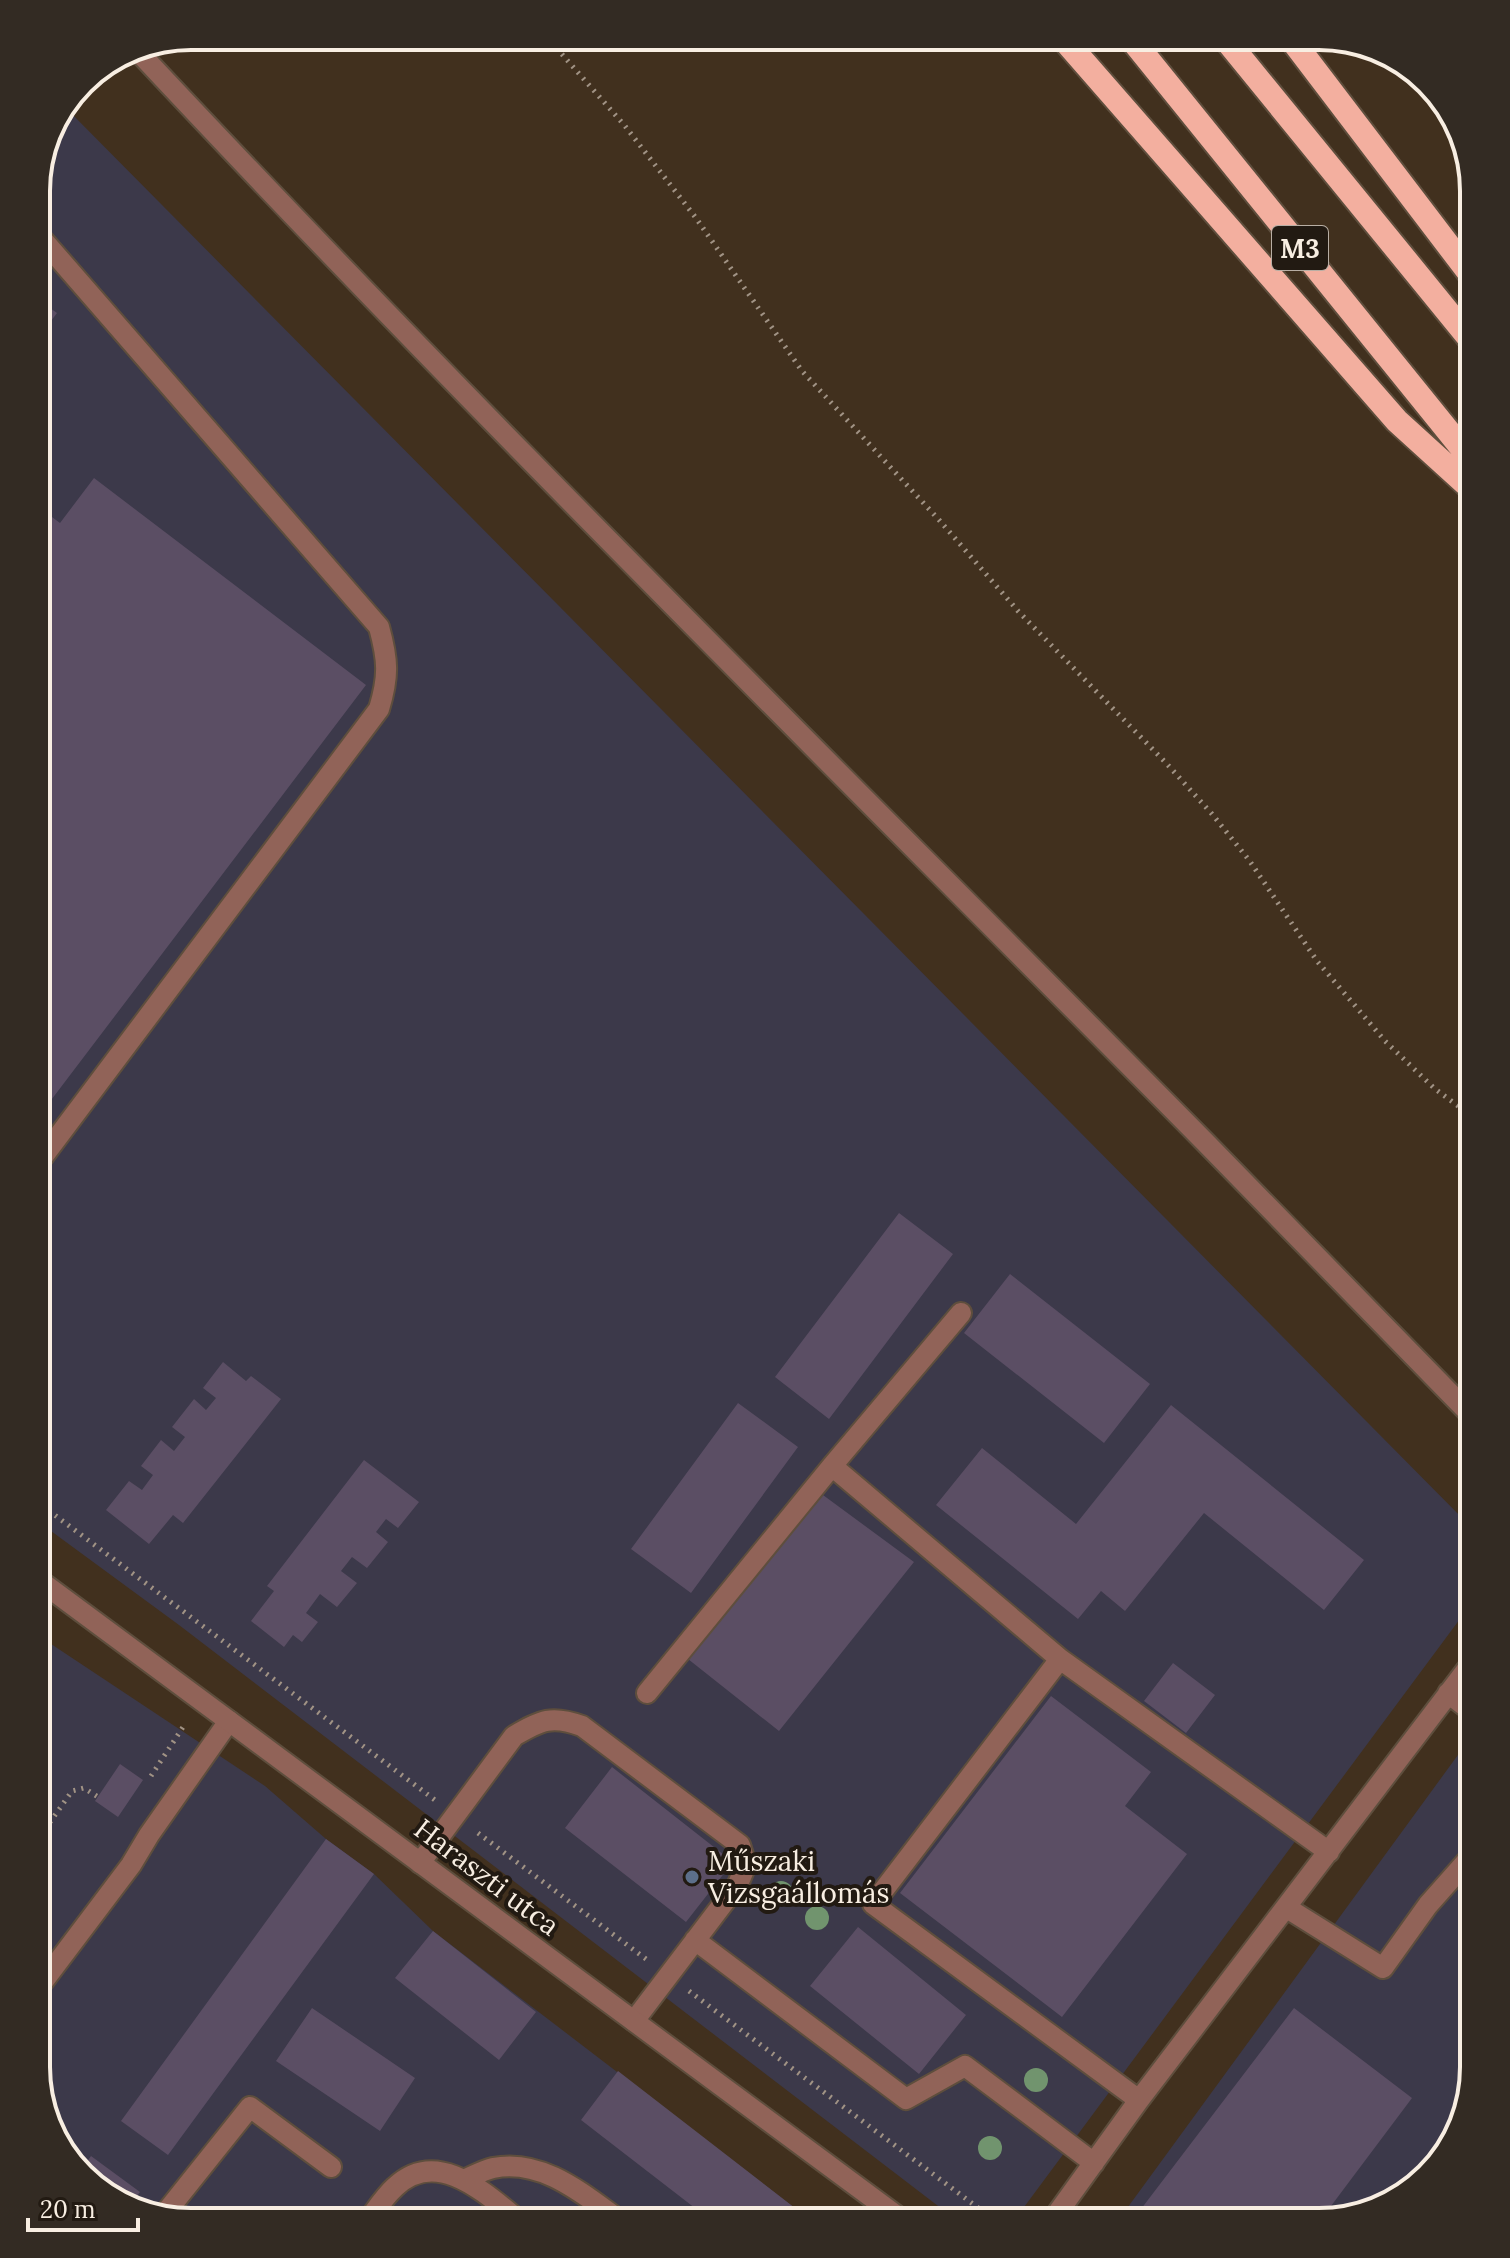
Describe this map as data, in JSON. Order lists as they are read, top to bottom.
{
  "streets": {
    "highway": ["M3"],
    "street": ["Haraszti utca"]
  },
  "places": ["Műszaki Vizsgaállomás"],
  "scale_bar": "20 m"
}
